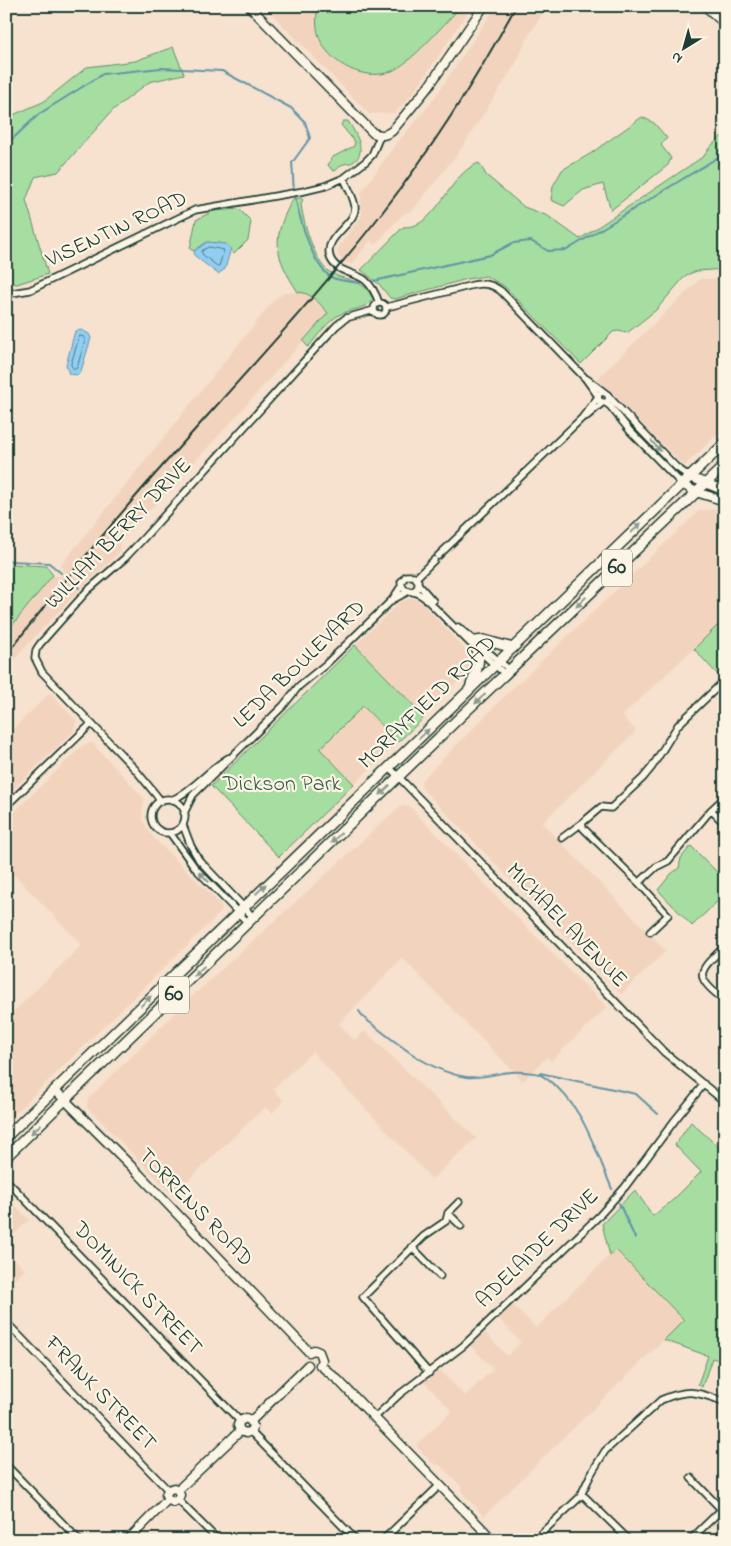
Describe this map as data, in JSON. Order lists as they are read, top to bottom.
{
  "streets": {
    "main road": [
      "VISENTIN ROAD",
      "60",
      "MORAYFIELD ROAD",
      "TORRENS ROAD"
    ],
    "street": [
      "WILLIAM BERRY DRIVE",
      "LEDA BOULEVARD",
      "MICHAEL AVENUE",
      "ADELAIDE DRIVE",
      "DOMINICK STREET",
      "FRANK STREET"
    ]
  },
  "crossings": [
    ["WILLIAM BERRY DRIVE", "LEDA BOULEVARD"],
    ["MORAYFIELD ROAD", "MICHAEL AVENUE"],
    ["MORAYFIELD ROAD", "TORRENS ROAD"],
    ["MICHAEL AVENUE", "ADELAIDE DRIVE"]
  ],
  "parks": ["Dickson Park"],
  "north": "bottom left"
}
